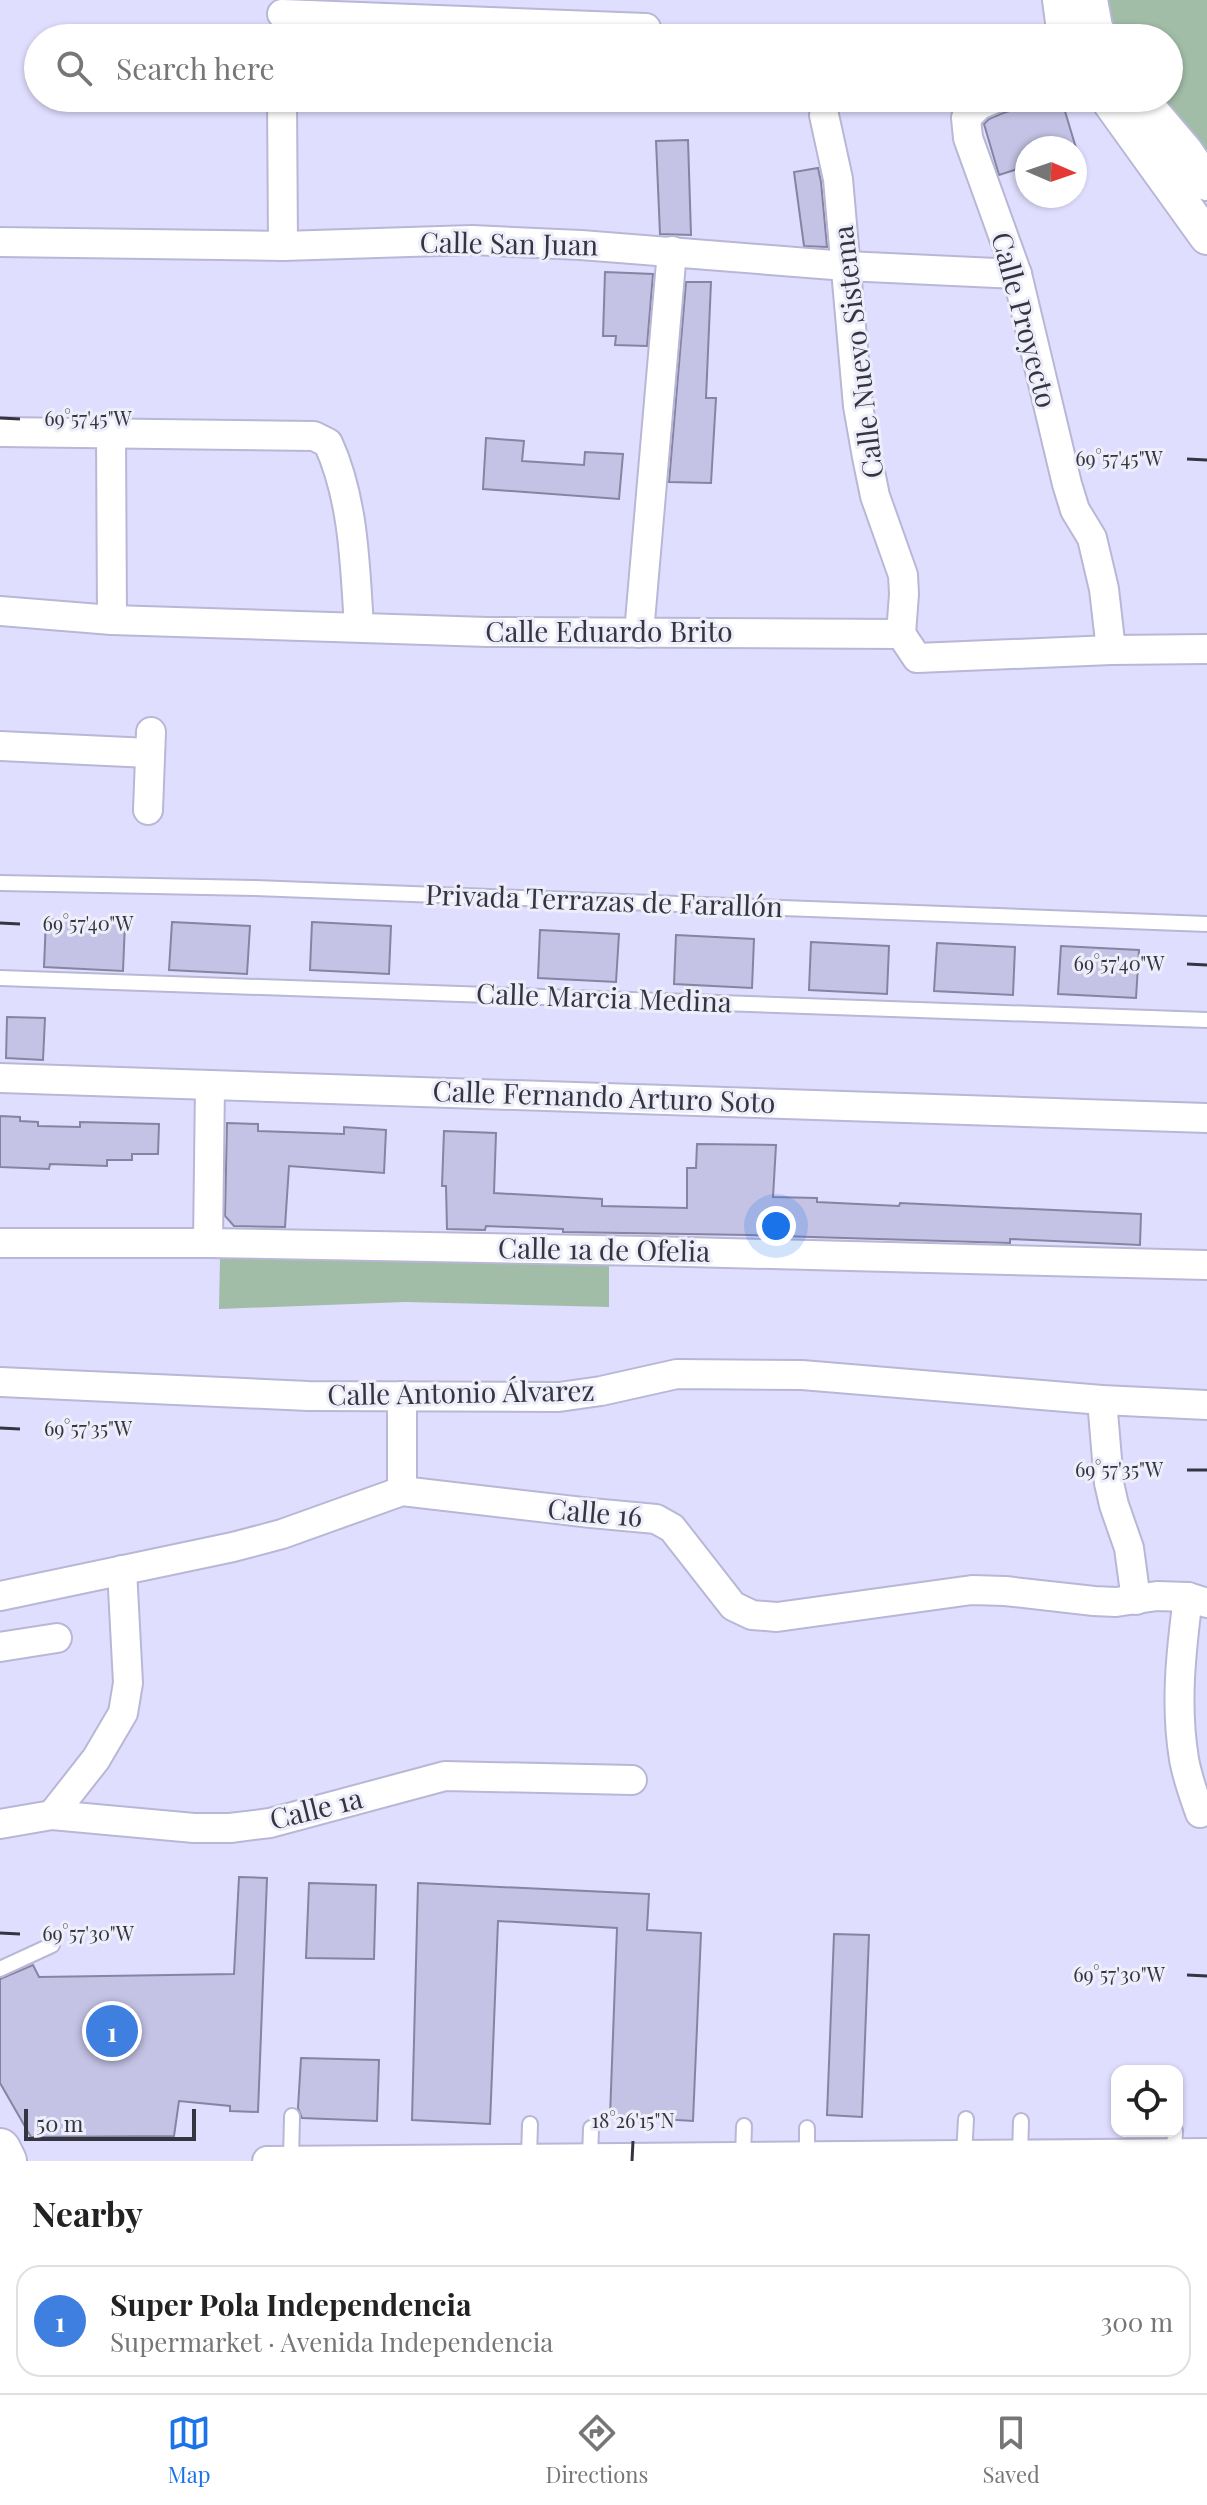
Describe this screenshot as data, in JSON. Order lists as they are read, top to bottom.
{
  "streets": {
    "street": [
      "Calle San Juan",
      "Calle Proyecto",
      "Calle Nuevo Sistema",
      "Calle Eduardo Brito",
      "Calle Fernando Arturo Soto",
      "Calle 1a de Ofelia",
      "Calle Antonio Álvarez",
      "Calle 16",
      "Calle 1a"
    ],
    "lane": ["Privada Terrazas de Farallón", "Calle Marcia Medina"]
  },
  "crossings": [
    ["Calle San Juan", "Calle Proyecto"],
    ["Calle San Juan", "Calle Nuevo Sistema"],
    ["Calle Nuevo Sistema", "Calle Eduardo Brito"]
  ],
  "scale_bar": "50 m",
  "north": "right",
  "page": {
    "search": "Search here",
    "pins": "1",
    "scale": "50 m",
    "heading": "Nearby",
    "list": [
      {
        "mark": "1",
        "name": "Super Pola Independencia",
        "note": "Supermarket · Avenida Independencia",
        "value": "300 m"
      }
    ],
    "nav": ["Map", "Directions", "Saved"]
  },
  "coordinates": [
    "69°57'45\"W",
    "69°57'40\"W",
    "69°57'35\"W",
    "69°57'30\"W",
    "18°26'15\"N"
  ]
}
